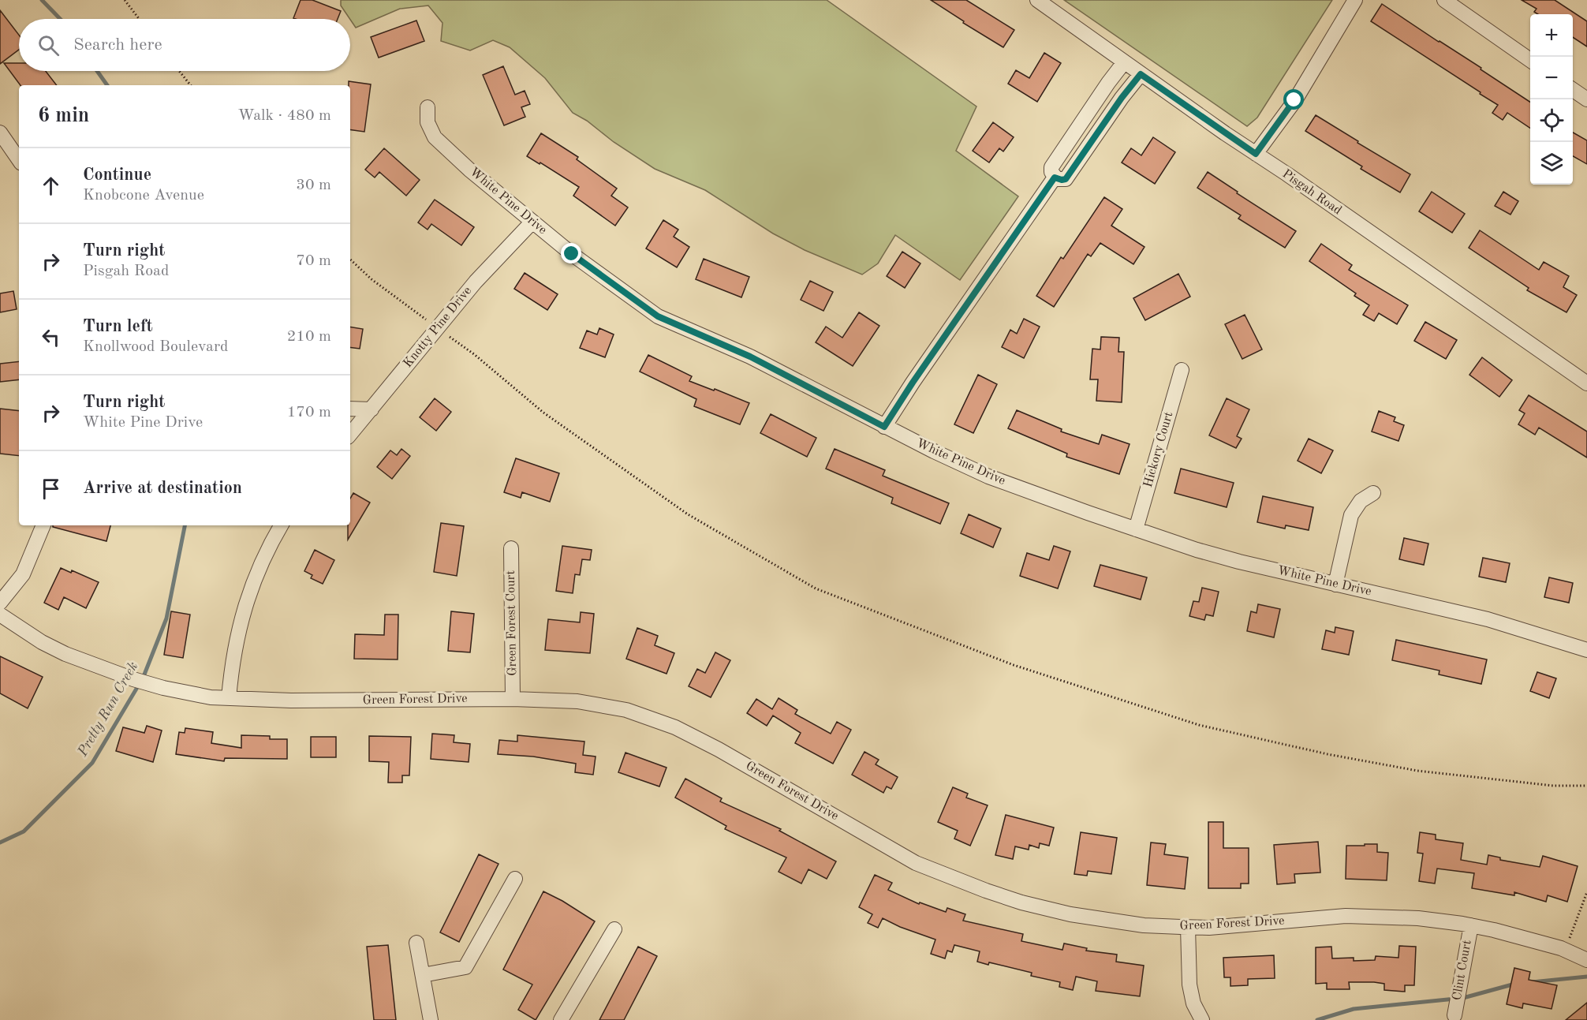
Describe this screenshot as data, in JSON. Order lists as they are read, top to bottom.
{
  "streets": {
    "street": [
      "Pisgah Road",
      "White Pine Drive",
      "Knotty Pine Drive",
      "Hickory Court",
      "Green Forest Court",
      "Green Forest Drive",
      "Clint Court"
    ]
  },
  "crossings": [
    ["White Pine Drive", "Knotty Pine Drive"],
    ["White Pine Drive", "Hickory Court"],
    ["Green Forest Court", "Green Forest Drive"],
    ["Green Forest Drive", "Clint Court"]
  ],
  "water": ["Pretty Run Creek"],
  "page": {
    "map_buttons": ["+", "−"],
    "search": "Search here",
    "heading": ["6 min", "Walk · 480 m"],
    "list": [
      ["Continue", "Knobcone Avenue", "30 m"],
      ["Turn right", "Pisgah Road", "70 m"],
      ["Turn left", "Knollwood Boulevard", "210 m"],
      ["Turn right", "White Pine Drive", "170 m"],
      "Arrive at destination"
    ]
  }
}
